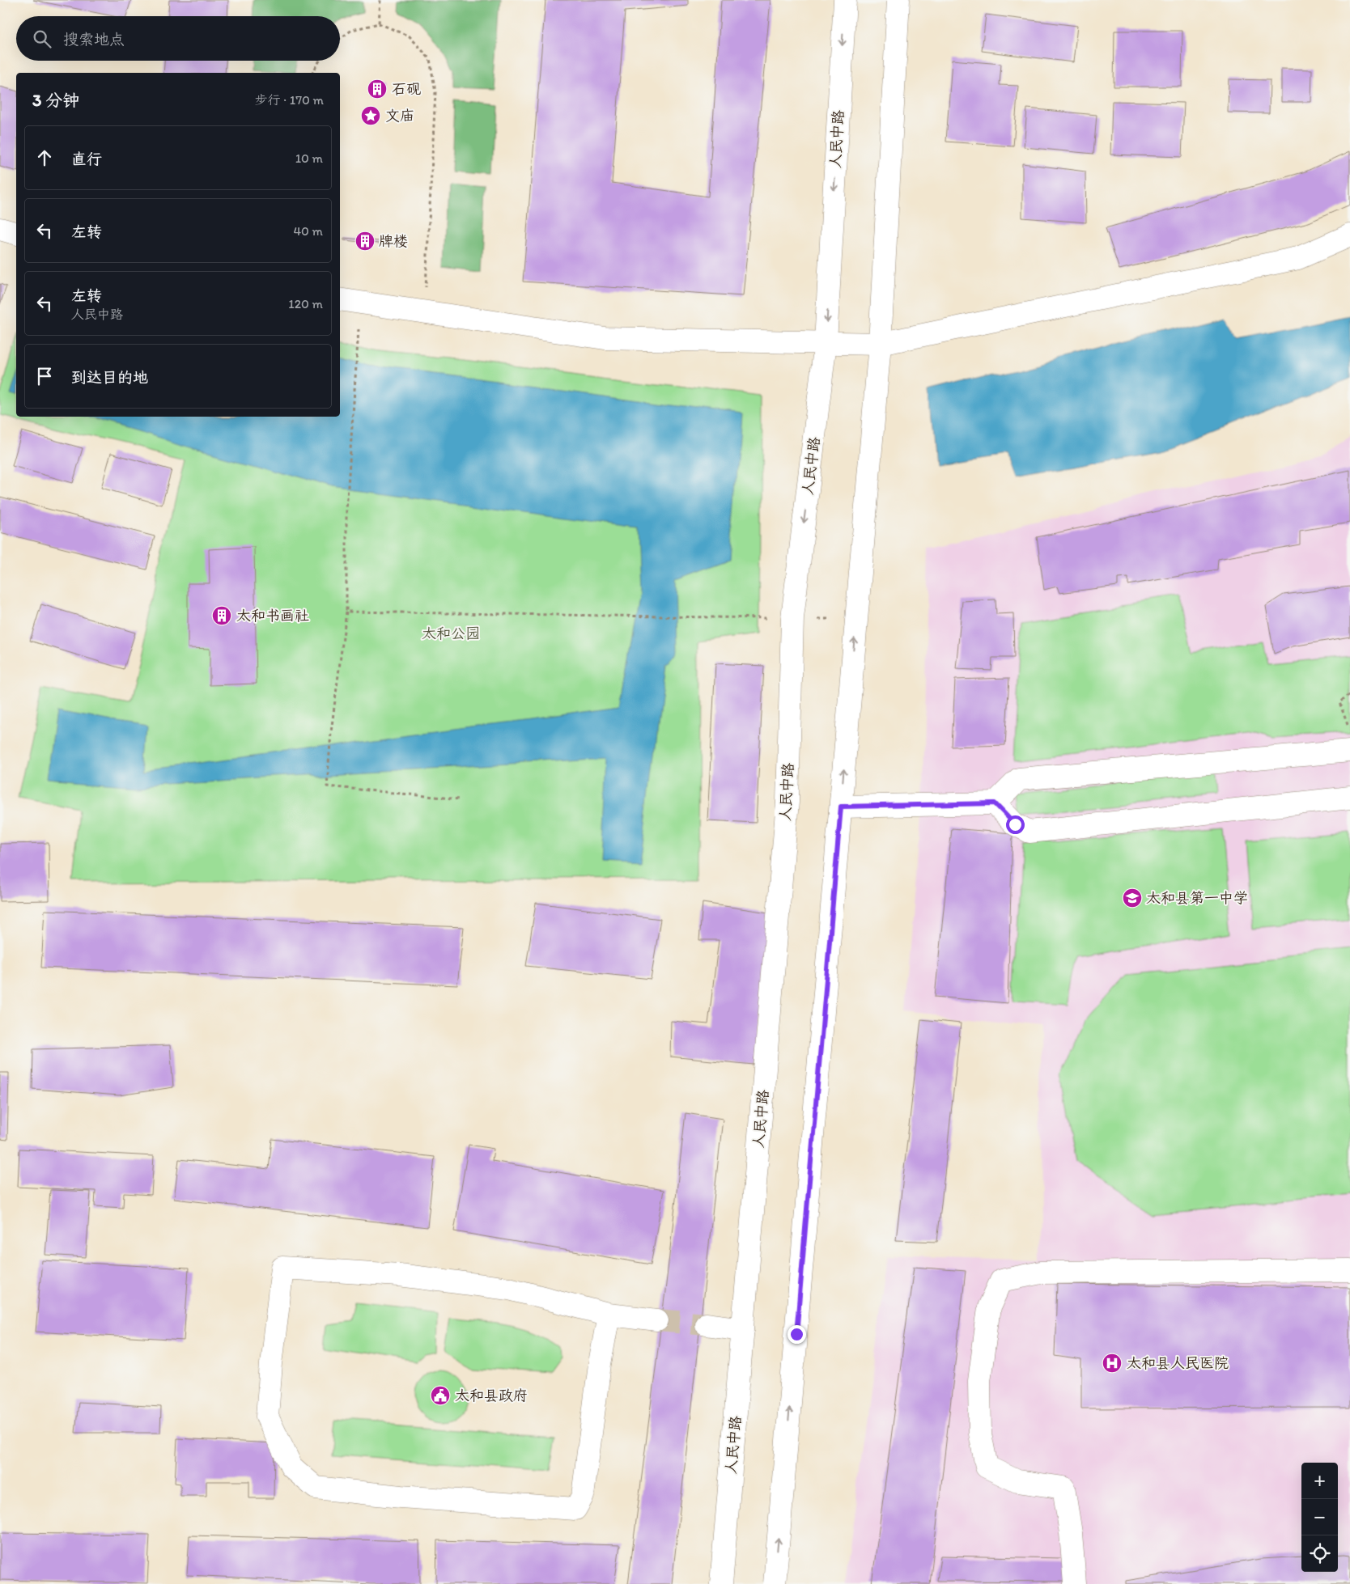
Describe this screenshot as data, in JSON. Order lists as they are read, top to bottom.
{
  "streets": {
    "street": ["人民中路"]
  },
  "parks": ["太和公园"],
  "places": {
    "building": ["石砚", "牌楼", "太和书画社"],
    "place": ["文庙"],
    "school or university": ["太和县第一中学"],
    "hospital": ["太和县人民医院"],
    "public building": ["太和县政府"]
  },
  "page": {
    "search": "搜索地点",
    "heading": ["3 分钟", "步行 · 170 m"],
    "list": [
      ["直行", "10 m"],
      ["左转", "40 m"],
      ["左转", "人民中路", "120 m"],
      "到达目的地"
    ],
    "map_buttons": ["+", "−"]
  }
}
